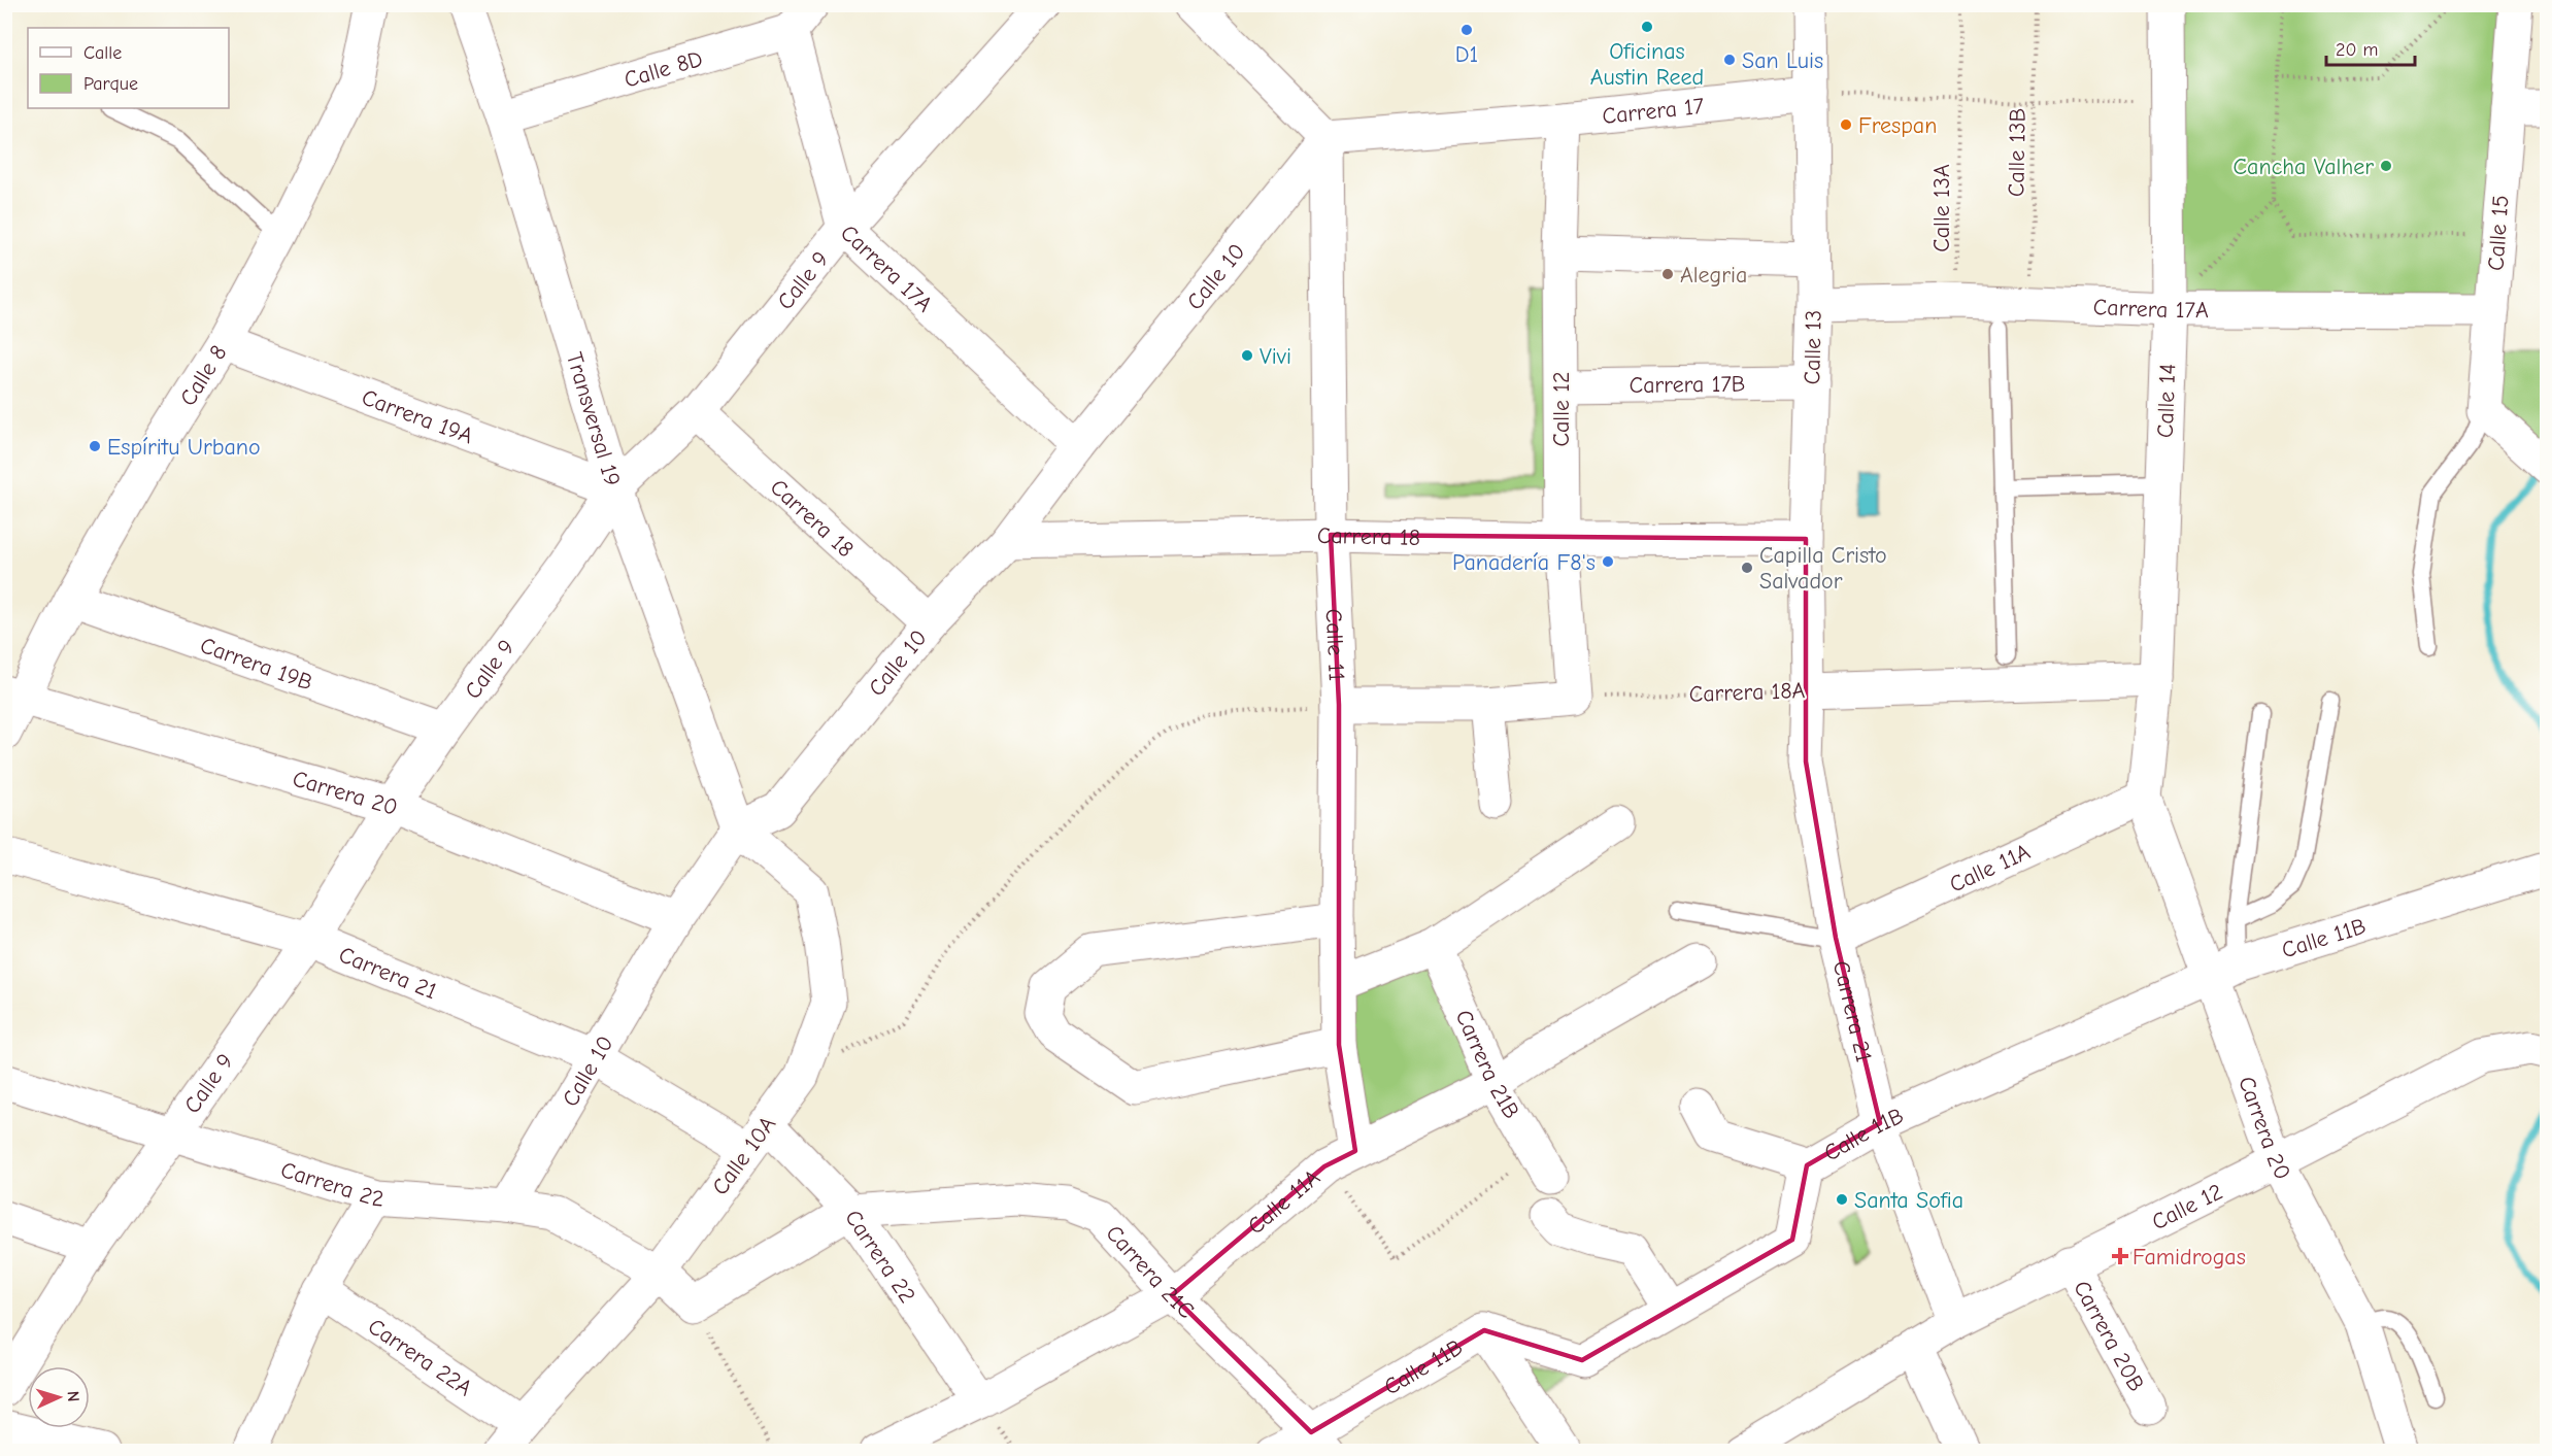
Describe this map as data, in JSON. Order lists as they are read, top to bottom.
{
  "streets": {
    "street": [
      "Calle 8D",
      "Carrera 17",
      "Calle 15",
      "Carrera 17A",
      "Calle 10",
      "Calle 9",
      "Calle 13",
      "Calle 8",
      "Carrera 17B",
      "Calle 14",
      "Calle 12",
      "Carrera 19A",
      "Transversal 19",
      "Carrera 18",
      "Calle 11",
      "Carrera 19B",
      "Carrera 18A",
      "Carrera 20",
      "Calle 11A",
      "Calle 11B",
      "Carrera 21",
      "Carrera 21B",
      "Calle 10A",
      "Carrera 22",
      "Carrera 21C",
      "Carrera 20B",
      "Carrera 22A"
    ],
    "path": ["Calle 13B", "Calle 13A"]
  },
  "crossings": [
    ["Calle 8D", "Carrera 17A"],
    ["Calle 8D", "Transversal 19"],
    ["Carrera 17", "Calle 10"],
    ["Carrera 17", "Calle 13"],
    ["Carrera 17", "Calle 12"],
    ["Carrera 17", "Calle 11"],
    ["Calle 13B", "Carrera 17A"],
    ["Calle 13A", "Carrera 17A"],
    ["Calle 15", "Carrera 17A"],
    ["Carrera 17A", "Calle 10"],
    ["Carrera 17A", "Calle 9"],
    ["Carrera 17A", "Calle 13"],
    ["Carrera 17A", "Calle 14"],
    ["Calle 10", "Transversal 19"],
    ["Calle 10", "Carrera 18"],
    ["Calle 10", "Calle 11"],
    ["Calle 10", "Carrera 20"],
    ["Calle 10", "Carrera 21"],
    ["Calle 10", "Calle 10A"],
    ["Calle 10", "Carrera 22"],
    ["Calle 9", "Carrera 19A"],
    ["Calle 9", "Transversal 19"],
    ["Calle 9", "Carrera 18"],
    ["Calle 9", "Carrera 19B"],
    ["Calle 9", "Carrera 20"],
    ["Calle 9", "Carrera 21"],
    ["Calle 9", "Carrera 22"],
    ["Calle 13", "Carrera 17B"],
    ["Calle 13", "Carrera 18"],
    ["Calle 13", "Carrera 18A"],
    ["Calle 13", "Carrera 21"],
    ["Calle 8", "Carrera 19A"],
    ["Calle 8", "Carrera 19B"],
    ["Calle 8", "Carrera 20"],
    ["Carrera 17B", "Calle 12"],
    ["Calle 14", "Carrera 18A"],
    ["Calle 14", "Carrera 20"],
    ["Calle 14", "Calle 11A"],
    ["Calle 12", "Carrera 18"],
    ["Calle 12", "Carrera 18A"],
    ["Calle 12", "Carrera 20"],
    ["Calle 12", "Carrera 21"],
    ["Calle 12", "Carrera 20B"],
    ["Carrera 19A", "Transversal 19"],
    ["Transversal 19", "Calle 10A"],
    ["Carrera 18", "Calle 11"],
    ["Calle 11", "Calle 11A"],
    ["Carrera 18A", "Carrera 21"],
    ["Carrera 20", "Calle 11A"],
    ["Carrera 20", "Calle 11B"],
    ["Calle 11A", "Carrera 21"],
    ["Calle 11A", "Carrera 21B"],
    ["Calle 11A", "Carrera 22"],
    ["Calle 11A", "Carrera 21C"],
    ["Calle 11B", "Carrera 21"],
    ["Calle 11B", "Carrera 21C"],
    ["Carrera 21", "Calle 10A"],
    ["Carrera 21", "Carrera 22"],
    ["Calle 10A", "Carrera 22"],
    ["Calle 10A", "Carrera 22A"],
    ["Carrera 22", "Carrera 21C"]
  ],
  "places": {
    "other": [
      "Oficinas Austin Reed",
      "D1",
      "San Luis",
      "Frespan",
      "Cancha Valher",
      "Alegria",
      "Vivi",
      "Espíritu Urbano",
      "Panadería F8's",
      "Capilla Cristo Salvador",
      "Santa Sofia"
    ],
    "health": ["Famidrogas"]
  },
  "legend": ["Calle", "Parque"],
  "scale_bar": "20 m",
  "north": "right"
}
